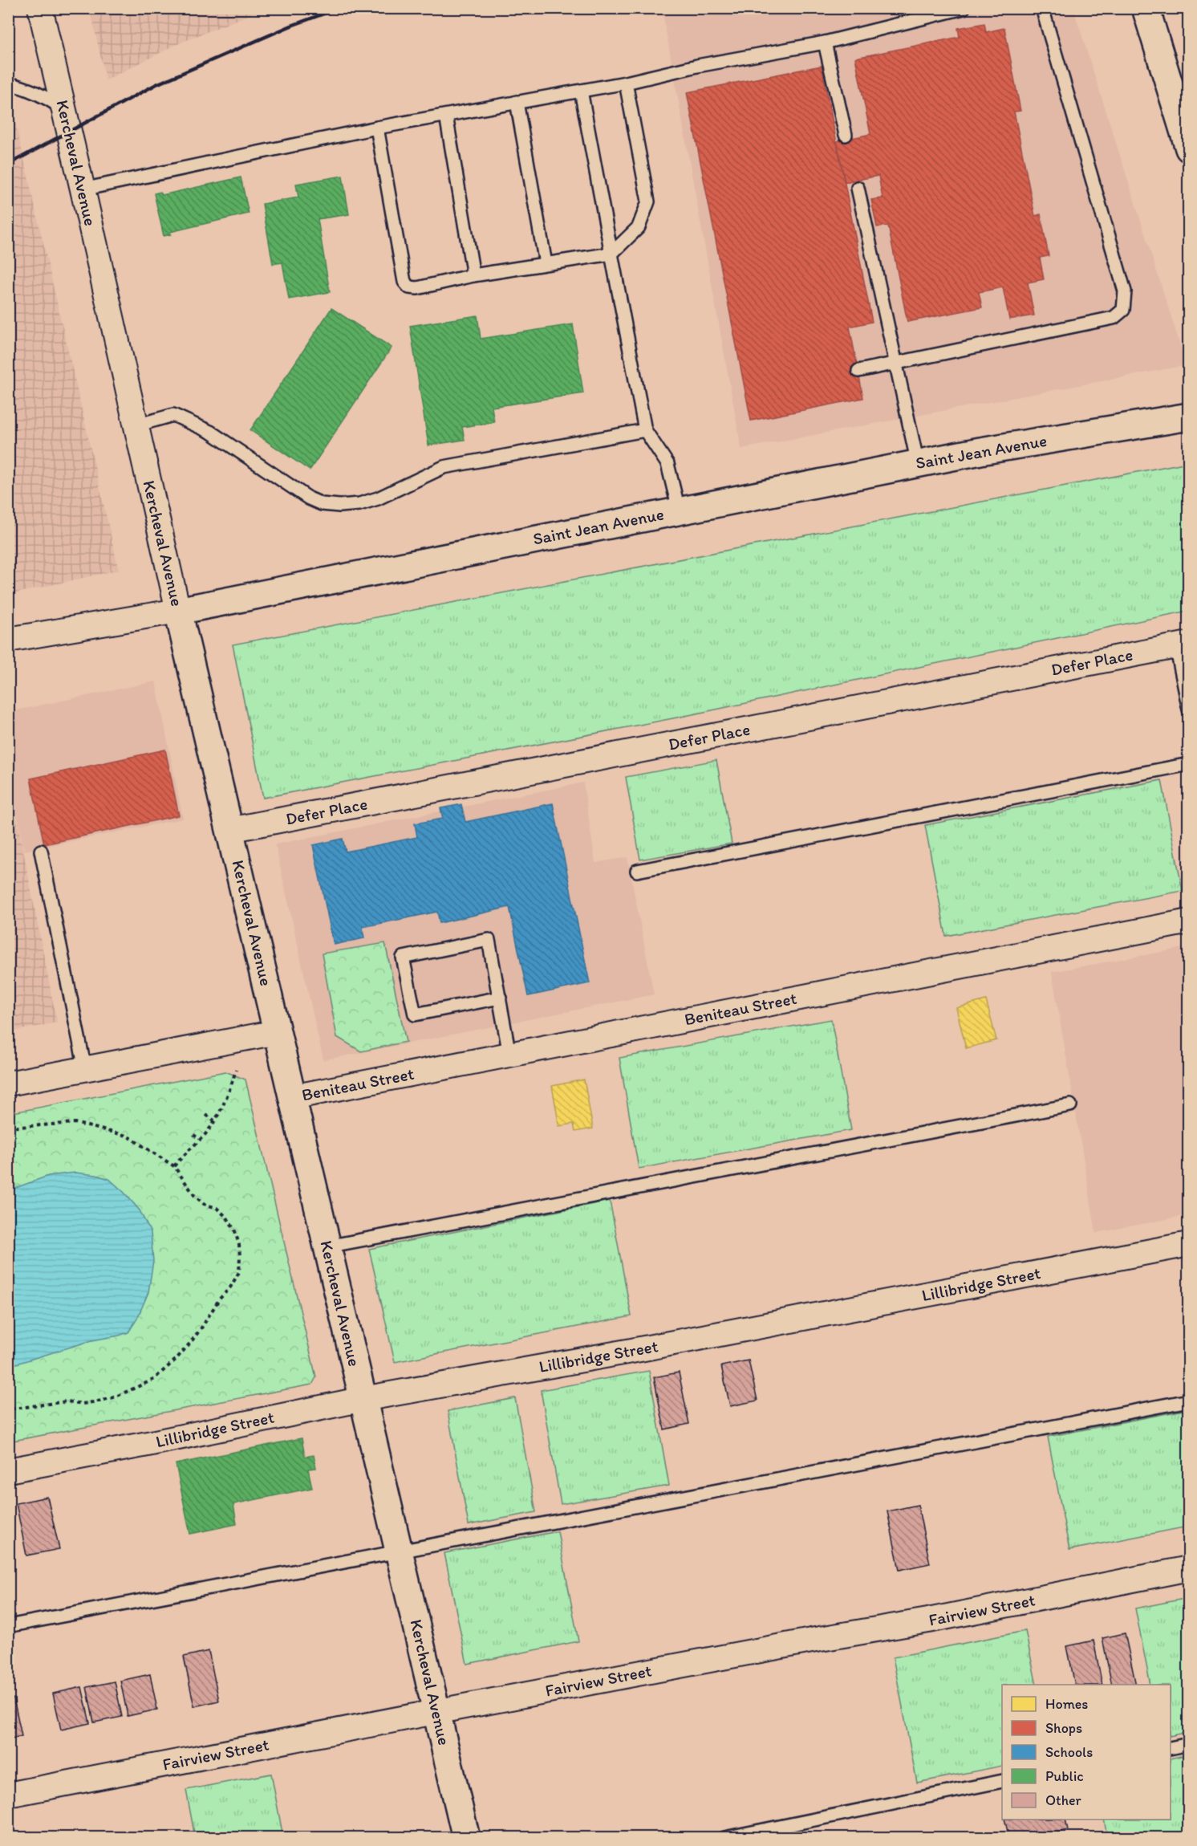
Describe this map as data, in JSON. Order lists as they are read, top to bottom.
{
  "streets": {
    "street": [
      "Kercheval Avenue",
      "Saint Jean Avenue",
      "Defer Place",
      "Beniteau Street",
      "Lillibridge Street",
      "Fairview Street"
    ]
  },
  "crossings": [
    ["Kercheval Avenue", "Saint Jean Avenue"],
    ["Kercheval Avenue", "Defer Place"],
    ["Kercheval Avenue", "Beniteau Street"],
    ["Kercheval Avenue", "Lillibridge Street"],
    ["Kercheval Avenue", "Fairview Street"]
  ],
  "legend": [
    "Homes",
    "Shops",
    "Schools",
    "Public",
    "Other"
  ]
}
